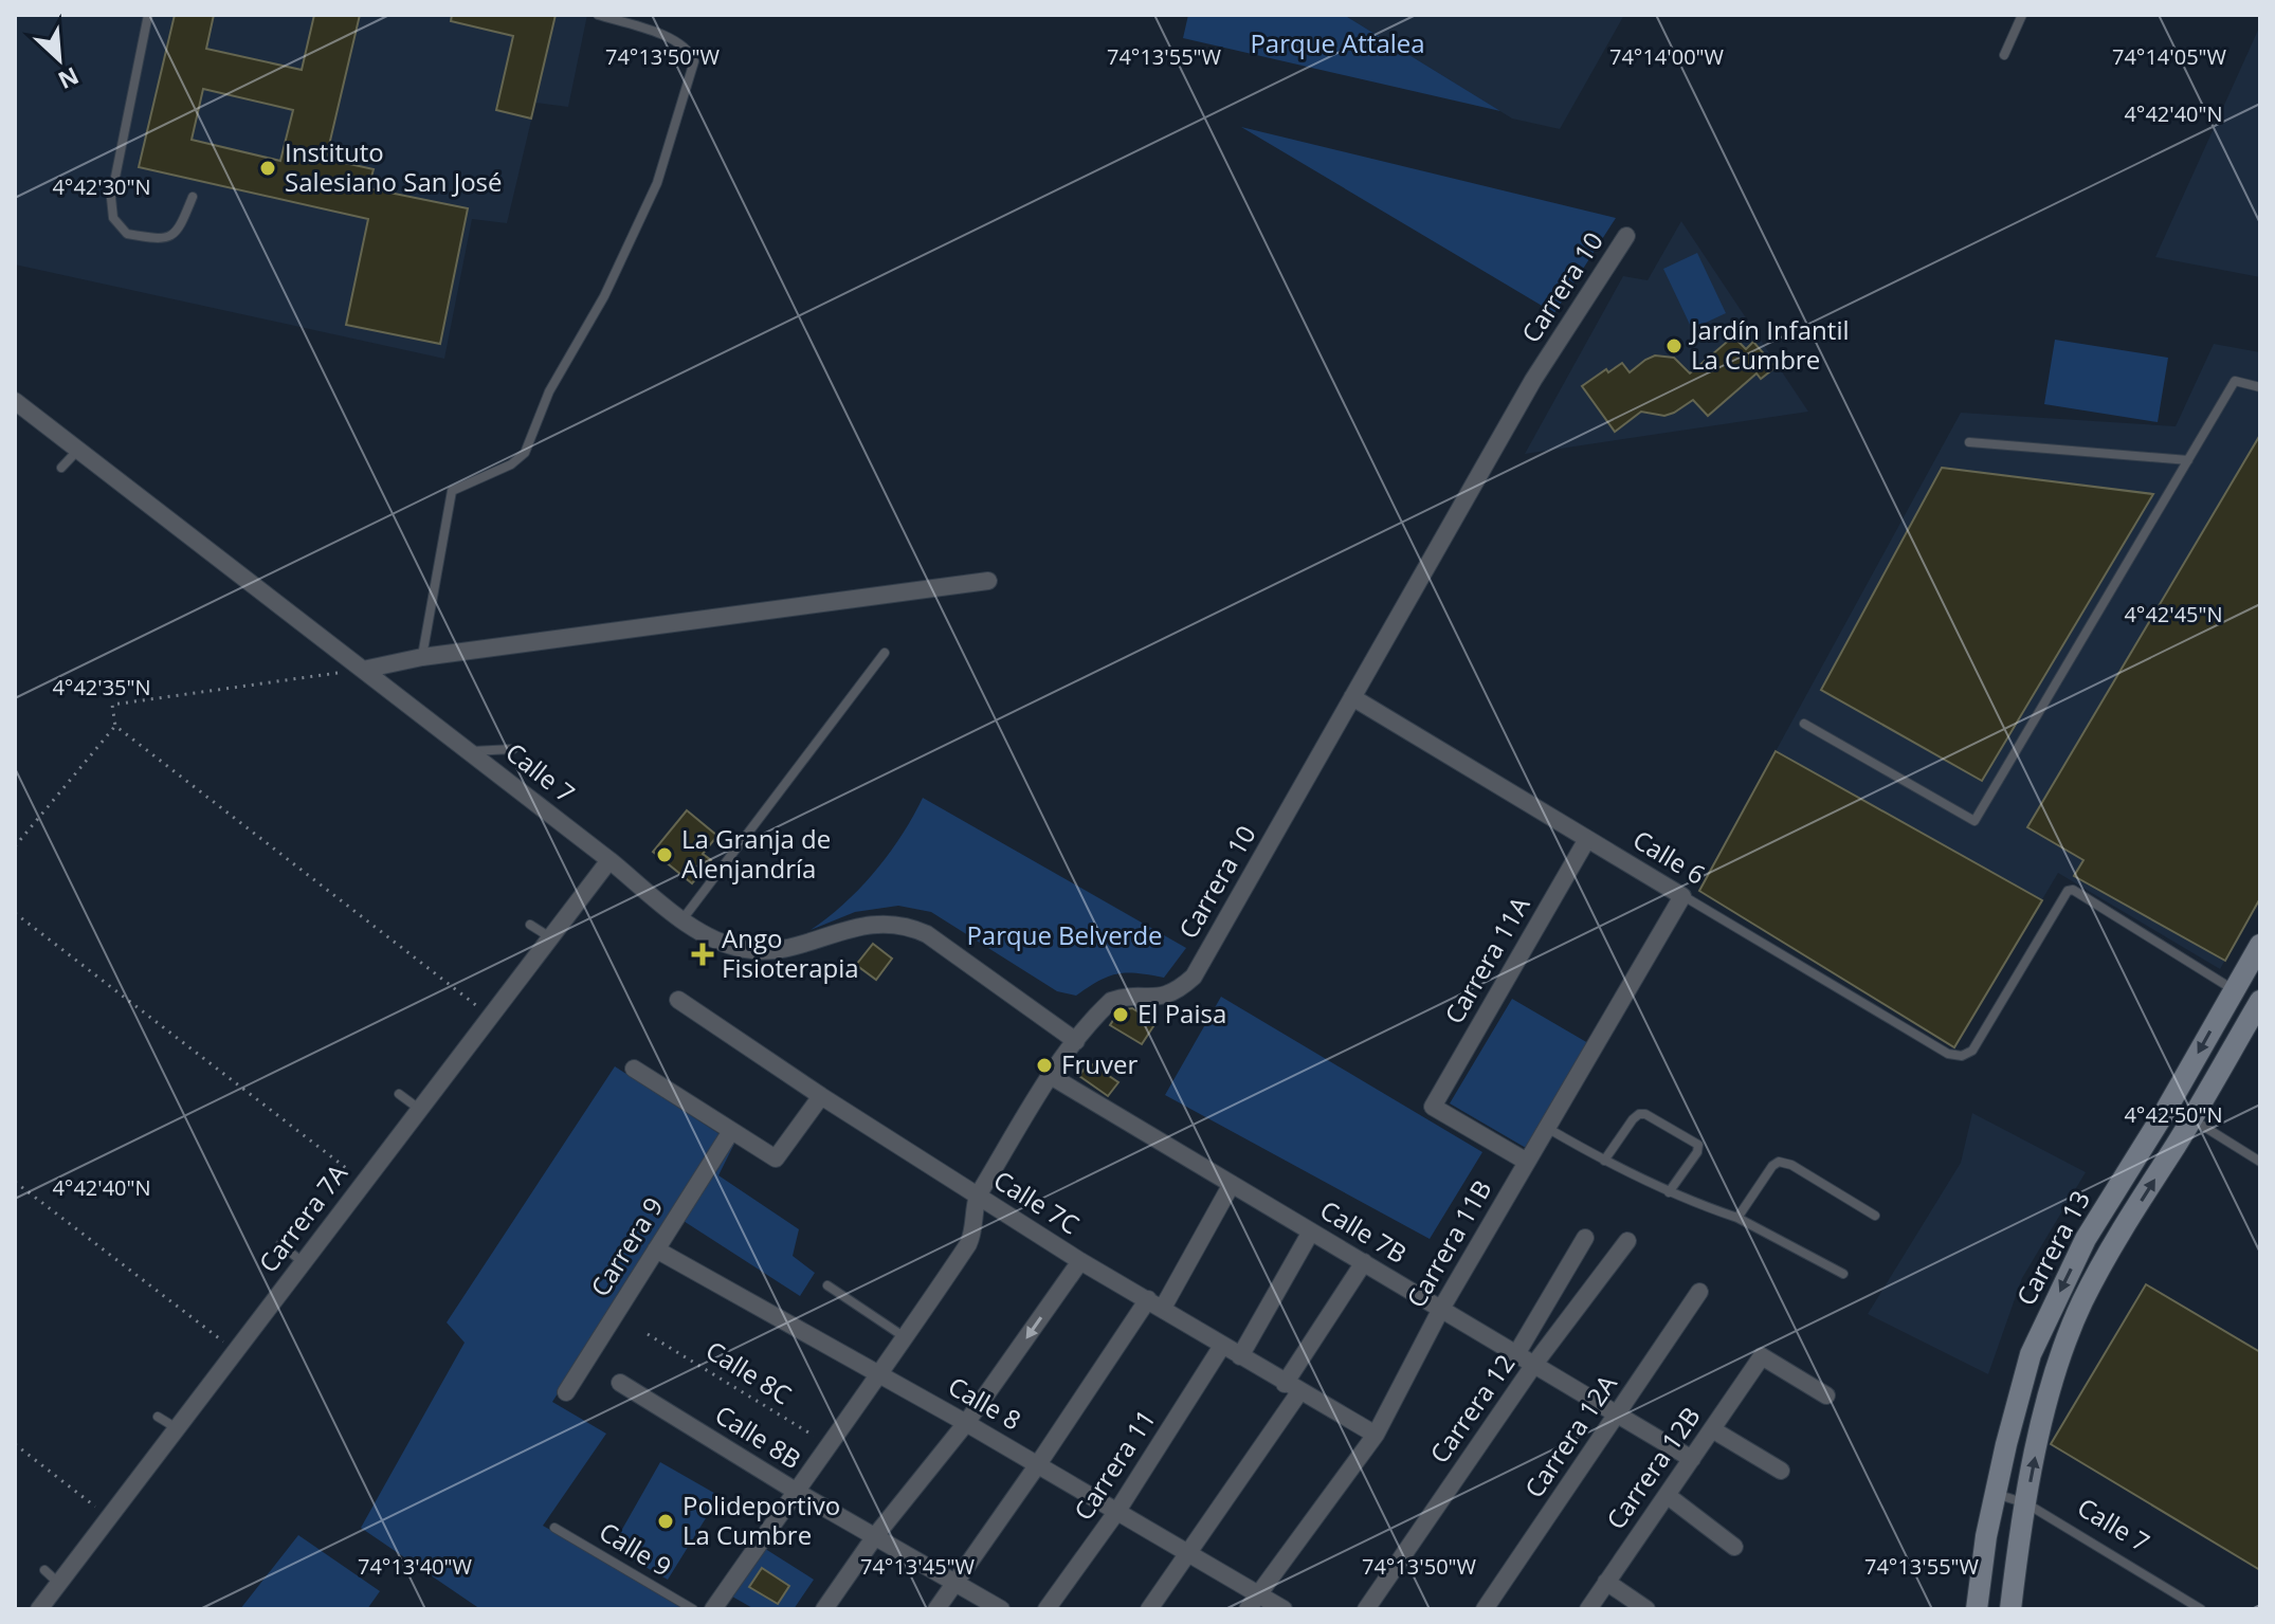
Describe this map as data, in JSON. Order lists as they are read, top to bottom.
{
  "streets": {
    "street": [
      "Carrera 10",
      "Calle 7",
      "Calle 6",
      "Carrera 11A",
      "Calle 7C",
      "Carrera 7A",
      "Calle 7B",
      "Carrera 11B",
      "Carrera 9",
      "Carrera 13",
      "Calle 8",
      "Carrera 12",
      "Carrera 12A",
      "Calle 8B",
      "Carrera 11",
      "Carrera 12B"
    ],
    "lane": ["Calle 9"],
    "path": ["Calle 8C"]
  },
  "crossings": [
    ["Carrera 10", "Calle 7"],
    ["Carrera 10", "Calle 6"],
    ["Carrera 10", "Calle 7C"],
    ["Carrera 10", "Calle 7B"],
    ["Carrera 10", "Calle 8C"],
    ["Carrera 10", "Calle 8"],
    ["Carrera 10", "Calle 8B"],
    ["Calle 7", "Carrera 7A"],
    ["Calle 7", "Carrera 13"],
    ["Calle 6", "Carrera 11A"],
    ["Calle 6", "Carrera 11B"],
    ["Calle 6", "Carrera 13"],
    ["Carrera 11A", "Carrera 11B"],
    ["Calle 7C", "Carrera 11B"],
    ["Calle 7C", "Carrera 11"],
    ["Calle 7B", "Carrera 11B"],
    ["Calle 7B", "Carrera 12"],
    ["Calle 7B", "Carrera 12A"],
    ["Calle 7B", "Carrera 12B"],
    ["Carrera 11B", "Calle 8"],
    ["Carrera 9", "Calle 8"],
    ["Calle 8", "Carrera 11"]
  ],
  "parks": ["Parque Attalea", "Parque Belverde"],
  "places": {
    "other": [
      "Instituto Salesiano San José",
      "Jardín Infantil La Cumbre",
      "La Granja de Alenjandría",
      "El Paisa",
      "Fruver",
      "Polideportivo La Cumbre"
    ],
    "health": ["Ango Fisioterapia"]
  },
  "north": "bottom right",
  "coordinates": [
    "74°13'50\"W",
    "74°13'55\"W",
    "74°14'00\"W",
    "74°14'05\"W",
    "4°42'40\"N",
    "4°42'30\"N",
    "4°42'45\"N",
    "4°42'35\"N",
    "4°42'50\"N",
    "74°13'40\"W",
    "74°13'45\"W"
  ]
}
